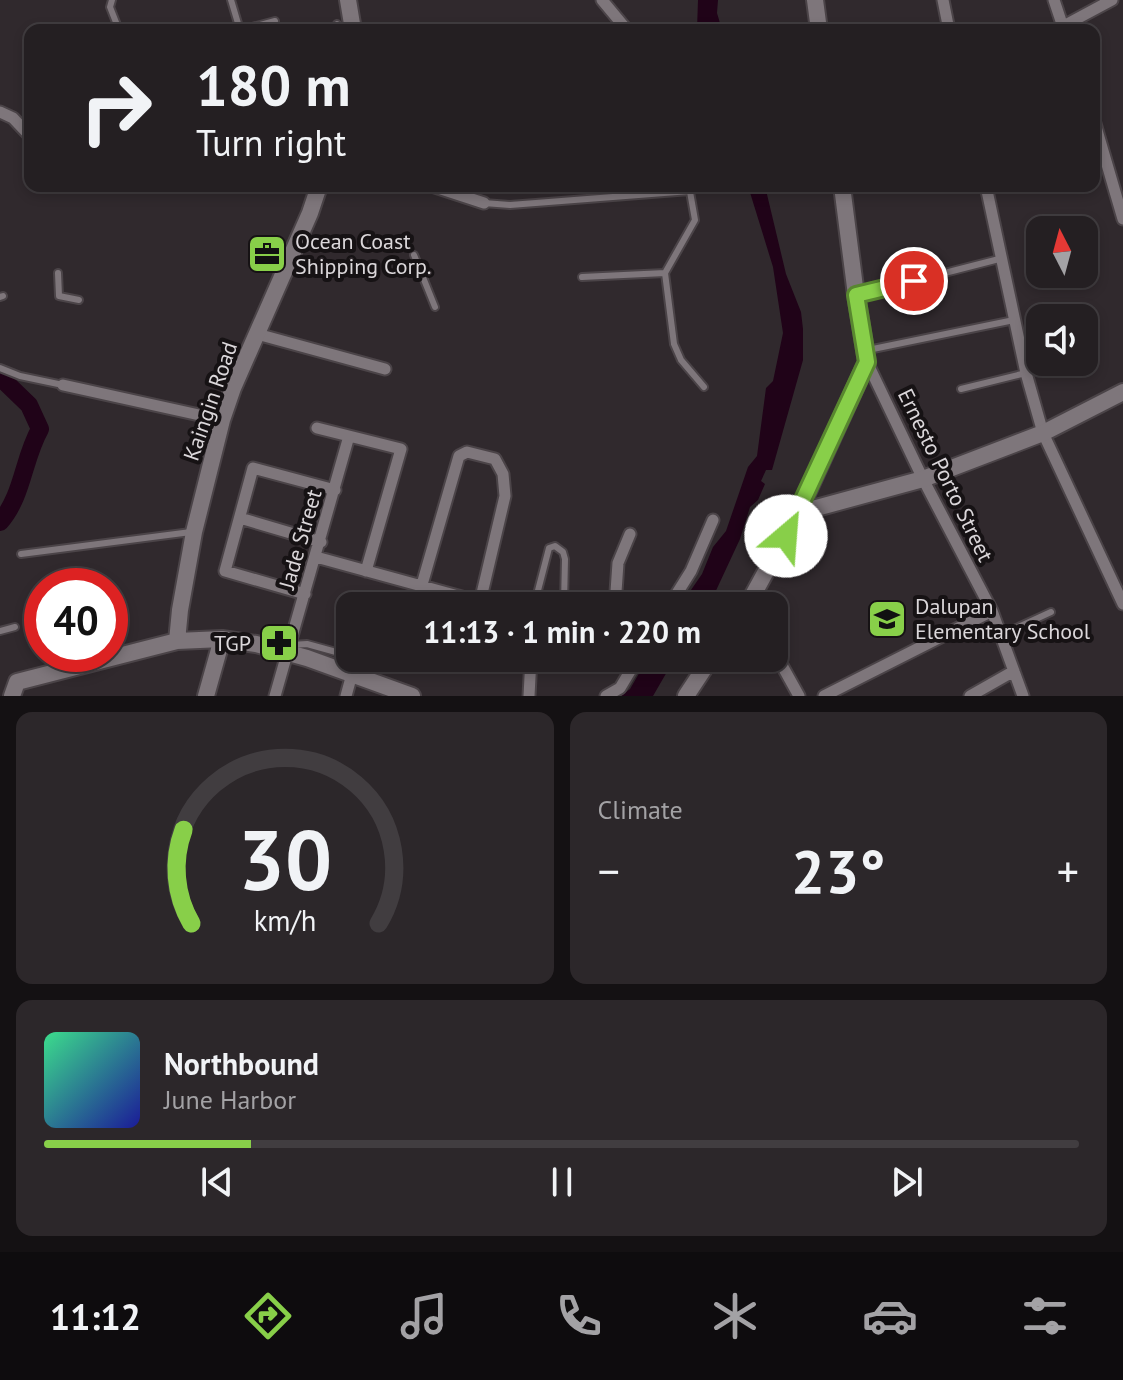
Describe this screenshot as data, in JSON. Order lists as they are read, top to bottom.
{
  "streets": {
    "street": ["Kaingin Road", "Ernesto Porto Street", "Jade Street"]
  },
  "places": {
    "office": ["Ocean Coast Shipping Corp."],
    "school or university": ["Dalupan Elementary School"],
    "pharmacy": ["TGP"]
  },
  "north": "top",
  "page": {
    "turn": ["180 m", "Turn right"],
    "limit": "40",
    "trip": "11:13 · 1 min · 220 m",
    "tile": "Climate",
    "heat": ["−", "23°", "+"],
    "song": ["Northbound", "June Harbor"],
    "tabs": "11:12",
    "gauge": ["30", "km/h"]
  }
}
